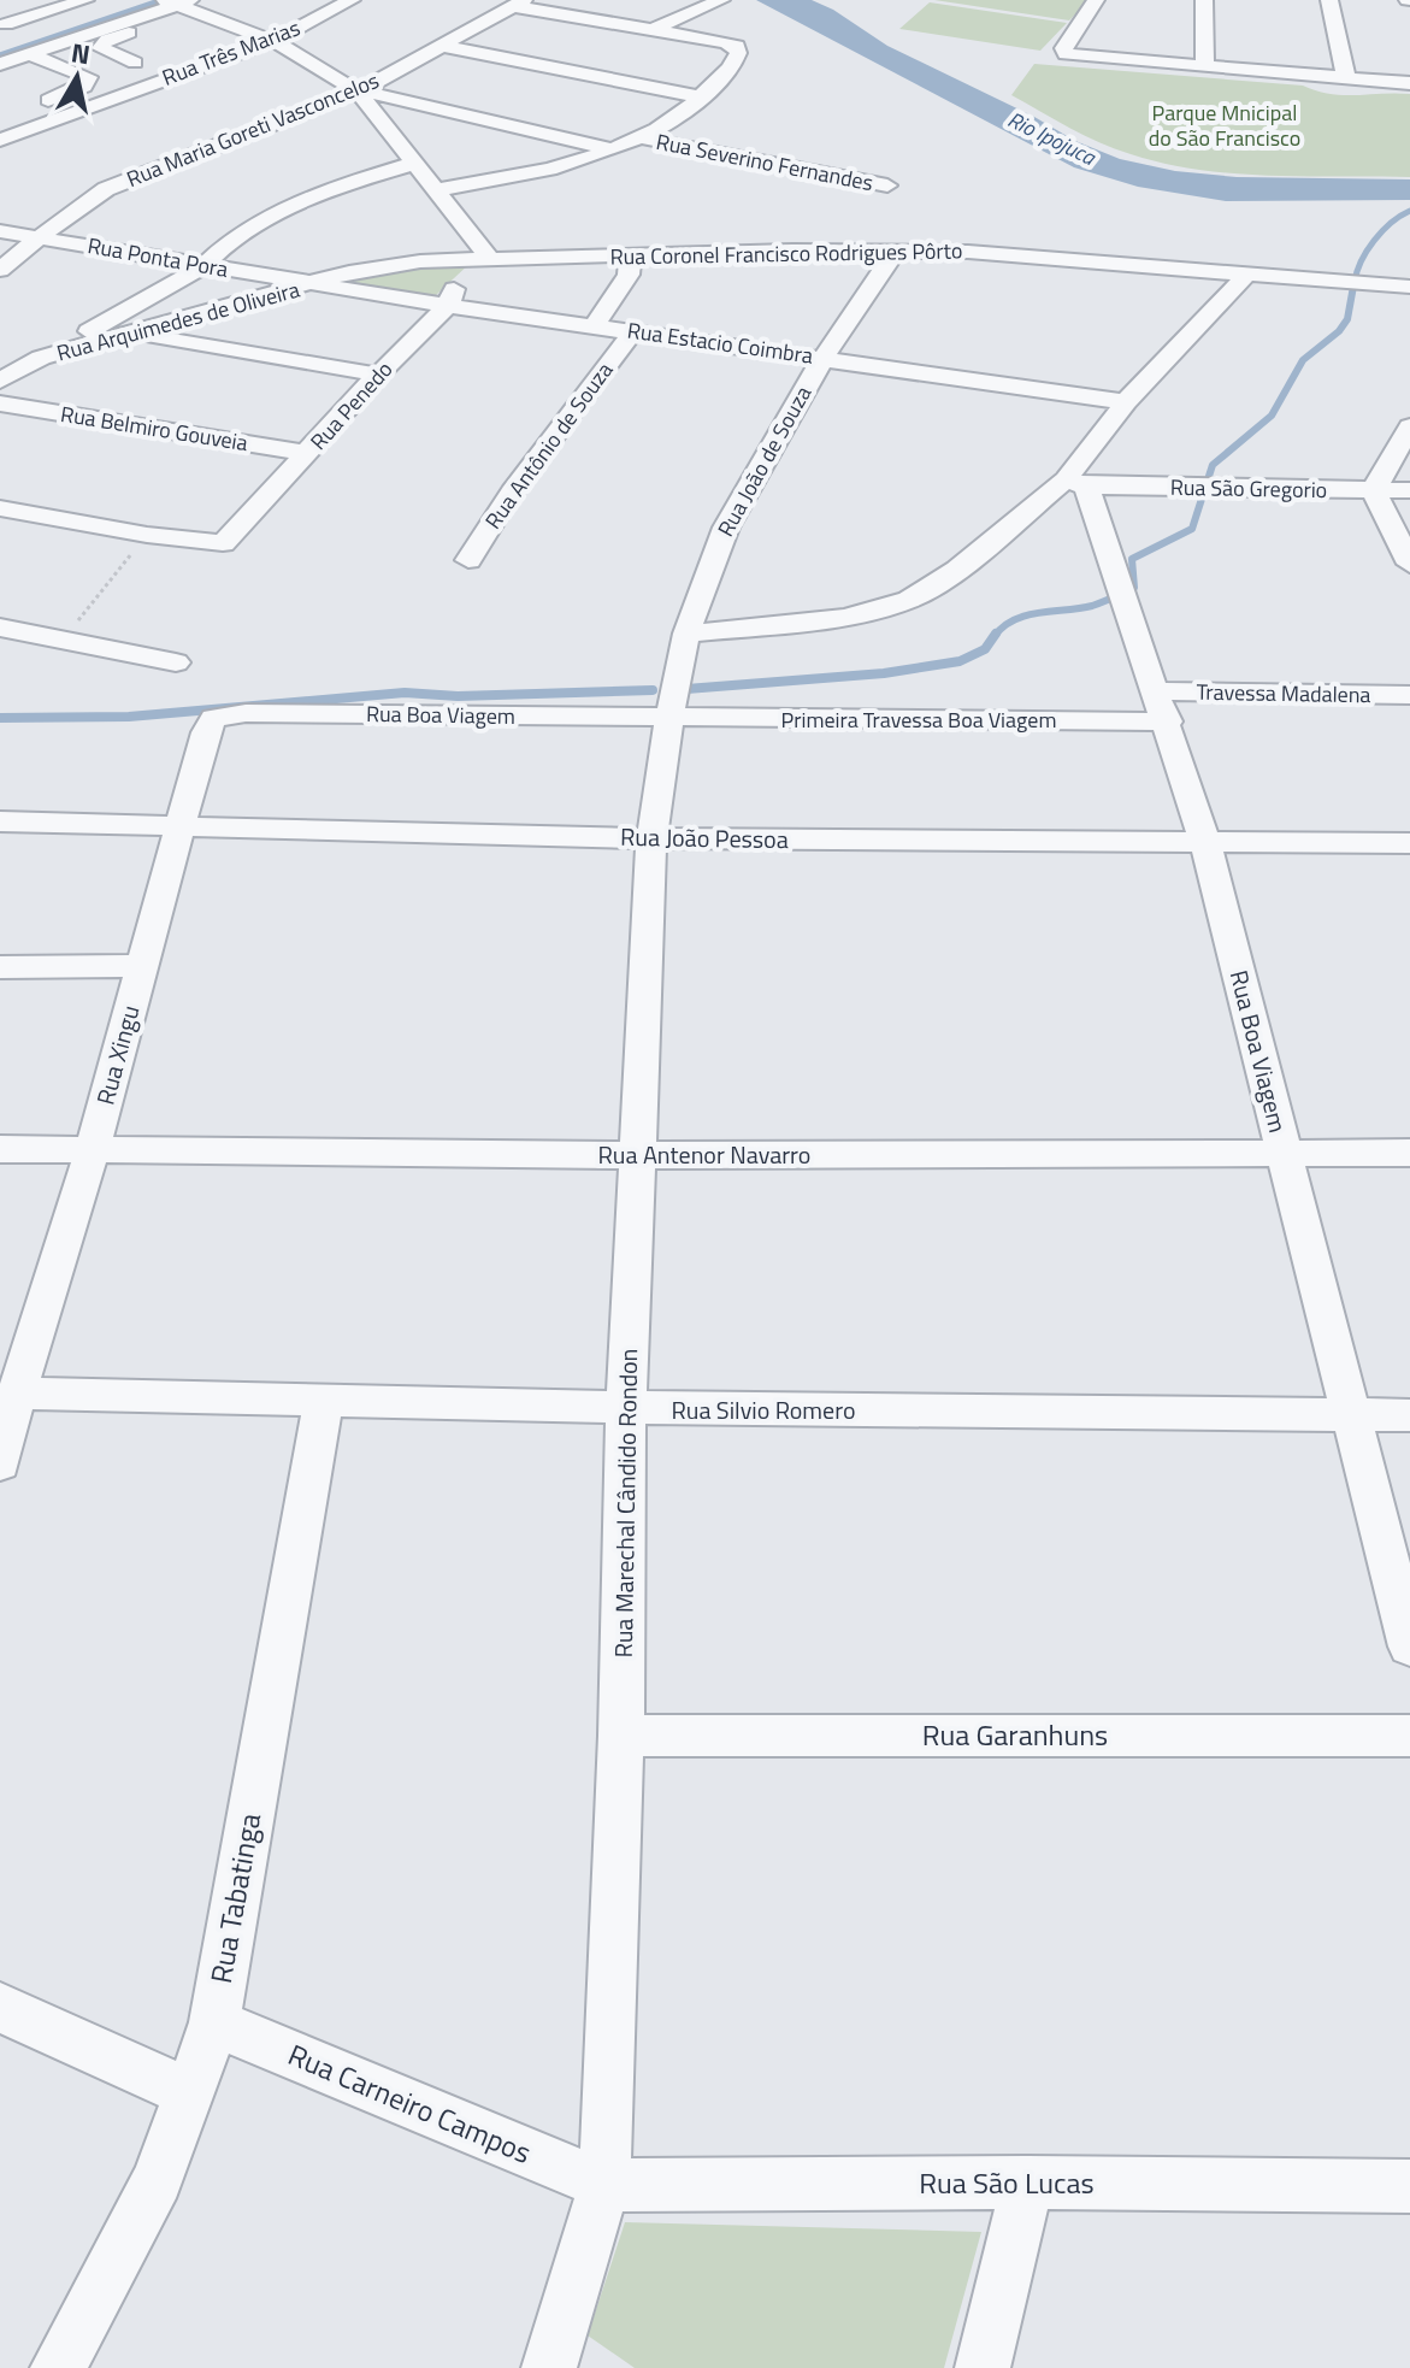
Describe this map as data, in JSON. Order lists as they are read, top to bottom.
{
  "streets": {
    "street": [
      "Rua Três Marias",
      "Rua Maria Goreti Vasconcelos",
      "Rua Severino Fernandes",
      "Rua Coronel Francisco Rodrigues Pôrto",
      "Rua Ponta Pora",
      "Rua Arquimedes de Oliveira",
      "Rua Estacio Coimbra",
      "Rua Penedo",
      "Rua Belmiro Gouveia",
      "Rua Antônio de Souza",
      "Rua João de Souza",
      "Rua São Gregorio",
      "Travessa Madalena",
      "Rua Boa Viagem",
      "Primeira Travessa Boa Viagem",
      "Rua João Pessoa",
      "Rua Xingu",
      "Rua Antenor Navarro",
      "Rua Silvio Romero",
      "Rua Marechal Cândido Rondon",
      "Rua Garanhuns",
      "Rua Tabatinga",
      "Rua Carneiro Campos",
      "Rua São Lucas"
    ]
  },
  "crossings": [
    ["Rua Maria Goreti Vasconcelos", "Rua Ponta Pora"],
    ["Rua Coronel Francisco Rodrigues Pôrto", "Rua Ponta Pora"],
    ["Rua Coronel Francisco Rodrigues Pôrto", "Rua Arquimedes de Oliveira"],
    ["Rua Coronel Francisco Rodrigues Pôrto", "Rua Estacio Coimbra"],
    ["Rua Coronel Francisco Rodrigues Pôrto", "Rua Penedo"],
    ["Rua Coronel Francisco Rodrigues Pôrto", "Rua João de Souza"],
    ["Rua Ponta Pora", "Rua Arquimedes de Oliveira"],
    ["Rua Ponta Pora", "Rua Estacio Coimbra"],
    ["Rua Arquimedes de Oliveira", "Rua Estacio Coimbra"],
    ["Rua Estacio Coimbra", "Rua Penedo"],
    ["Rua Estacio Coimbra", "Rua Antônio de Souza"],
    ["Rua Estacio Coimbra", "Rua João de Souza"],
    ["Rua Penedo", "Rua Belmiro Gouveia"],
    ["Rua João de Souza", "Rua Marechal Cândido Rondon"],
    ["Rua São Gregorio", "Rua Boa Viagem"],
    ["Travessa Madalena", "Rua Boa Viagem"],
    ["Travessa Madalena", "Primeira Travessa Boa Viagem"],
    ["Rua Boa Viagem", "Primeira Travessa Boa Viagem"],
    ["Rua Boa Viagem", "Rua João Pessoa"],
    ["Rua Boa Viagem", "Rua Xingu"],
    ["Rua Boa Viagem", "Rua Antenor Navarro"],
    ["Rua Boa Viagem", "Rua Silvio Romero"],
    ["Rua Boa Viagem", "Rua Marechal Cândido Rondon"],
    ["Primeira Travessa Boa Viagem", "Rua Marechal Cândido Rondon"],
    ["Rua João Pessoa", "Rua Xingu"],
    ["Rua João Pessoa", "Rua Marechal Cândido Rondon"],
    ["Rua Xingu", "Rua Antenor Navarro"],
    ["Rua Xingu", "Rua Silvio Romero"],
    ["Rua Antenor Navarro", "Rua Marechal Cândido Rondon"],
    ["Rua Silvio Romero", "Rua Marechal Cândido Rondon"],
    ["Rua Silvio Romero", "Rua Tabatinga"],
    ["Rua Marechal Cândido Rondon", "Rua Garanhuns"],
    ["Rua Marechal Cândido Rondon", "Rua Carneiro Campos"],
    ["Rua Marechal Cândido Rondon", "Rua São Lucas"],
    ["Rua Tabatinga", "Rua Carneiro Campos"],
    ["Rua Carneiro Campos", "Rua São Lucas"]
  ],
  "water": ["Rio Ipojuca"],
  "parks": ["Parque Mnicipal do São Francisco"],
  "north": "top"
}
